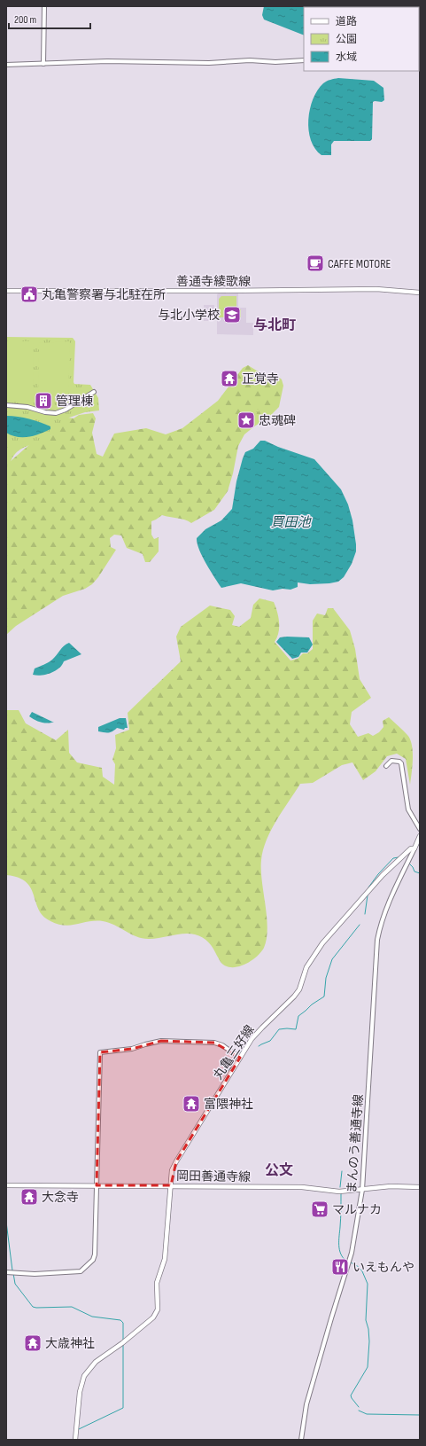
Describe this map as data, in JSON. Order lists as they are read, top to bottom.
{
  "streets": {
    "main road": ["善通寺綾歌線", "丸亀三好線", "岡田善通寺線"],
    "street": ["まんのう善通寺線"]
  },
  "crossings": [
    ["丸亀三好線", "まんのう善通寺線"],
    ["丸亀三好線", "岡田善通寺線"],
    ["まんのう善通寺線", "岡田善通寺線"]
  ],
  "districts": ["与北町", "公文"],
  "water": ["買田池"],
  "places": {
    "cafe": ["CAFFE MOTORE"],
    "public building": ["丸亀警察署与北駐在所"],
    "school or university": ["与北小学校"],
    "temple": [
      "正覚寺",
      "富隈神社",
      "大念寺",
      "大歳神社"
    ],
    "building": ["管理棟"],
    "place": ["忠魂碑"],
    "supermarket": ["マルナカ"],
    "restaurant": ["いえもんや"]
  },
  "legend": ["道路", "公園", "水域"],
  "scale_bar": "200 m"
}
